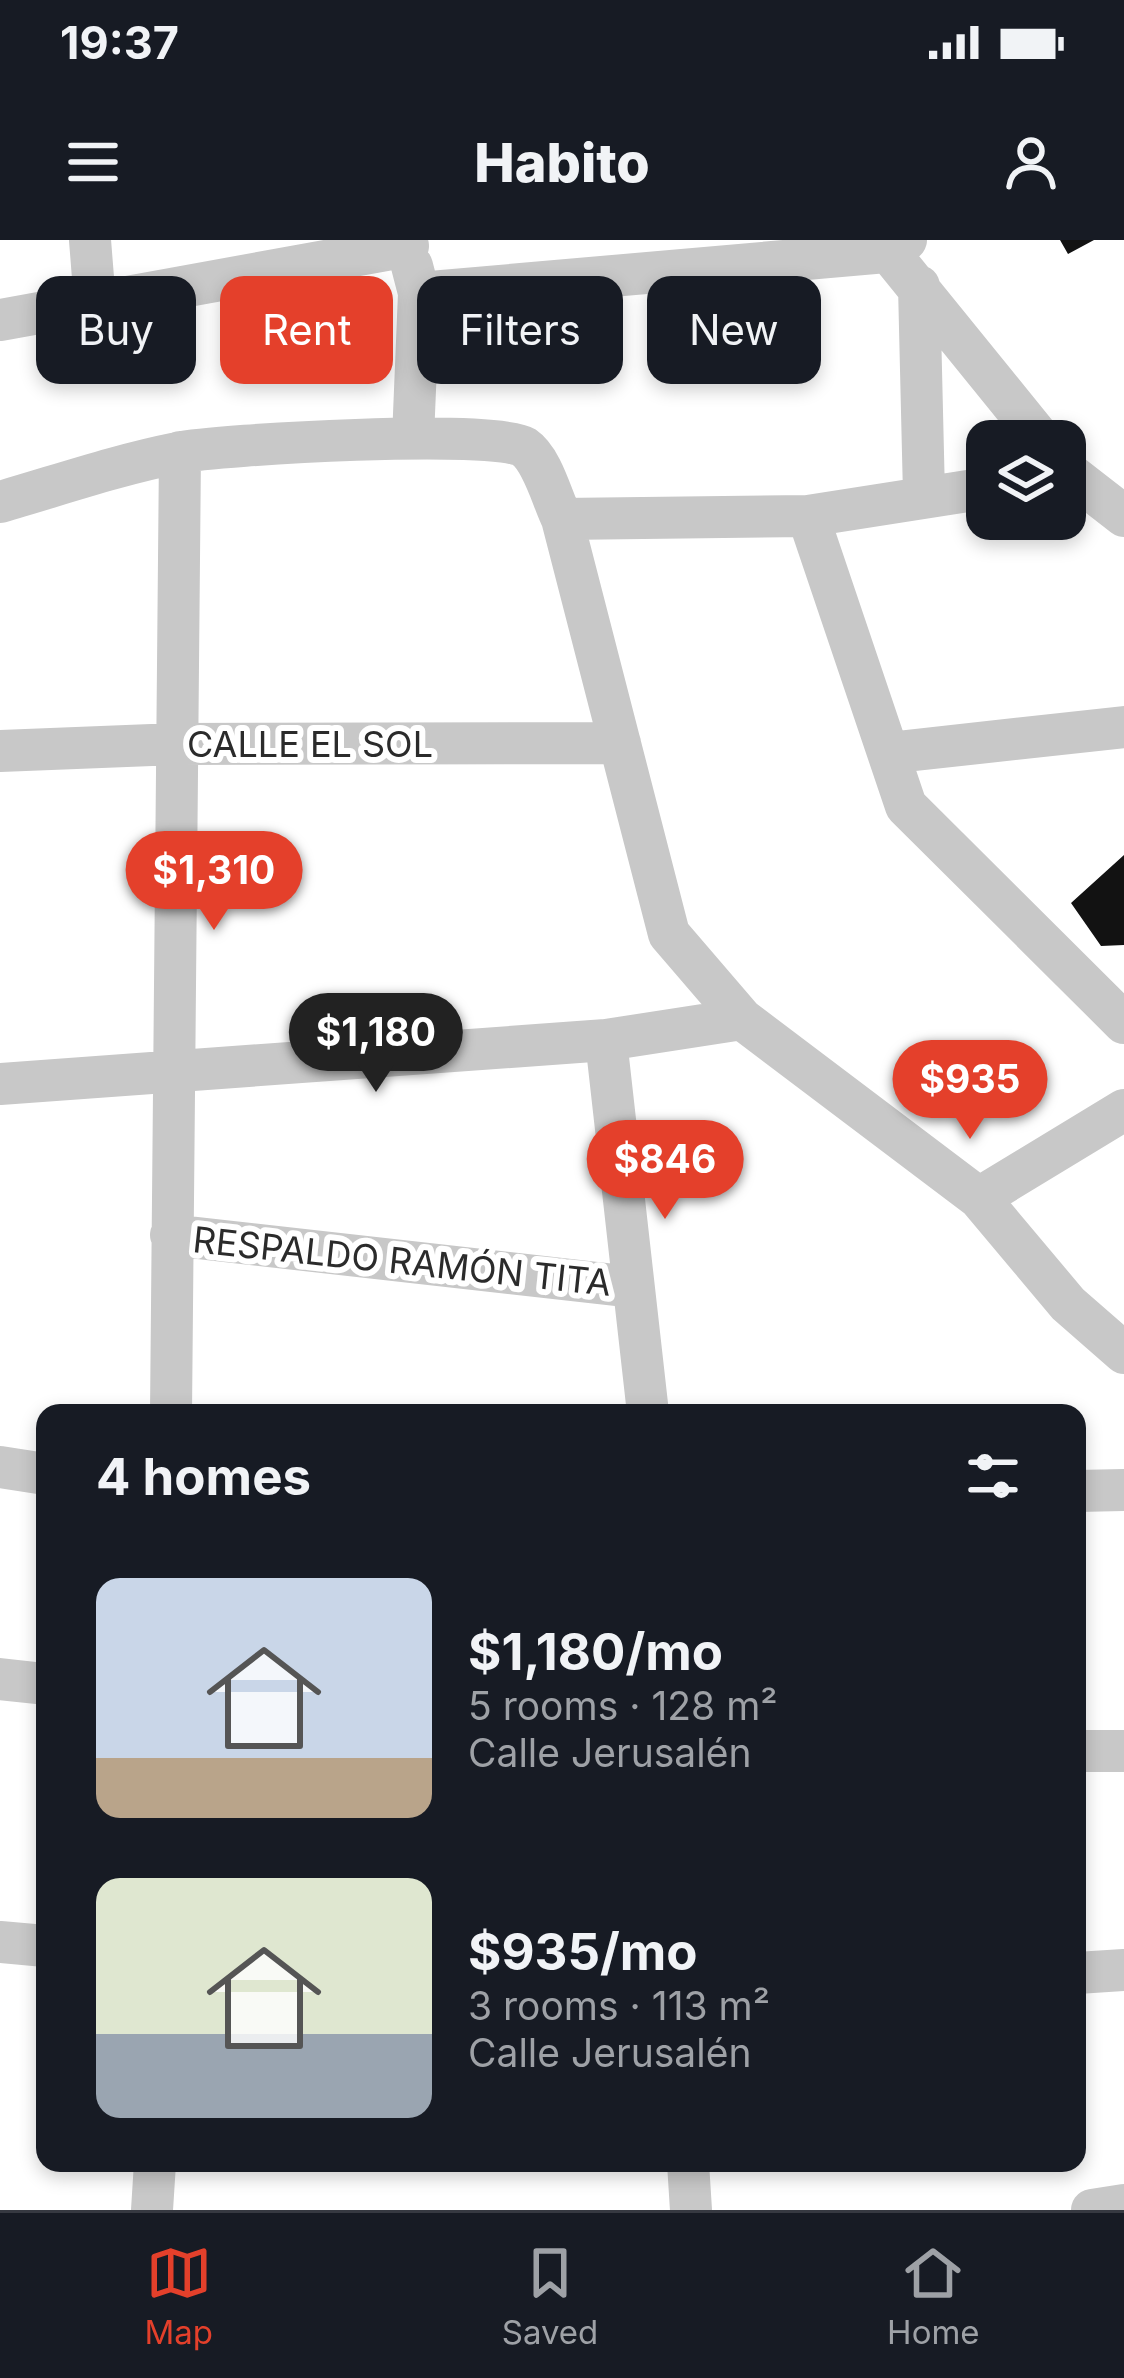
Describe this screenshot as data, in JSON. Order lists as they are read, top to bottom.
{
  "streets": {
    "street": ["CALLE EL SOL", "RESPALDO RAMÓN TITA"]
  },
  "page": {
    "status": "19:37",
    "header": "Habito",
    "chip": [
      "Buy",
      "Rent",
      "Filters",
      "New"
    ],
    "price": [
      "$1,310",
      "$1,180",
      "$935",
      "$846"
    ],
    "heading": "4 homes",
    "list": [
      {
        "name": "$1,180/mo",
        "note": "5 rooms · 128 m² · Calle Jerusalén"
      },
      {
        "name": "$935/mo",
        "note": "3 rooms · 113 m² · Calle Jerusalén"
      }
    ],
    "tabs": ["Map", "Saved", "Home"]
  }
}
